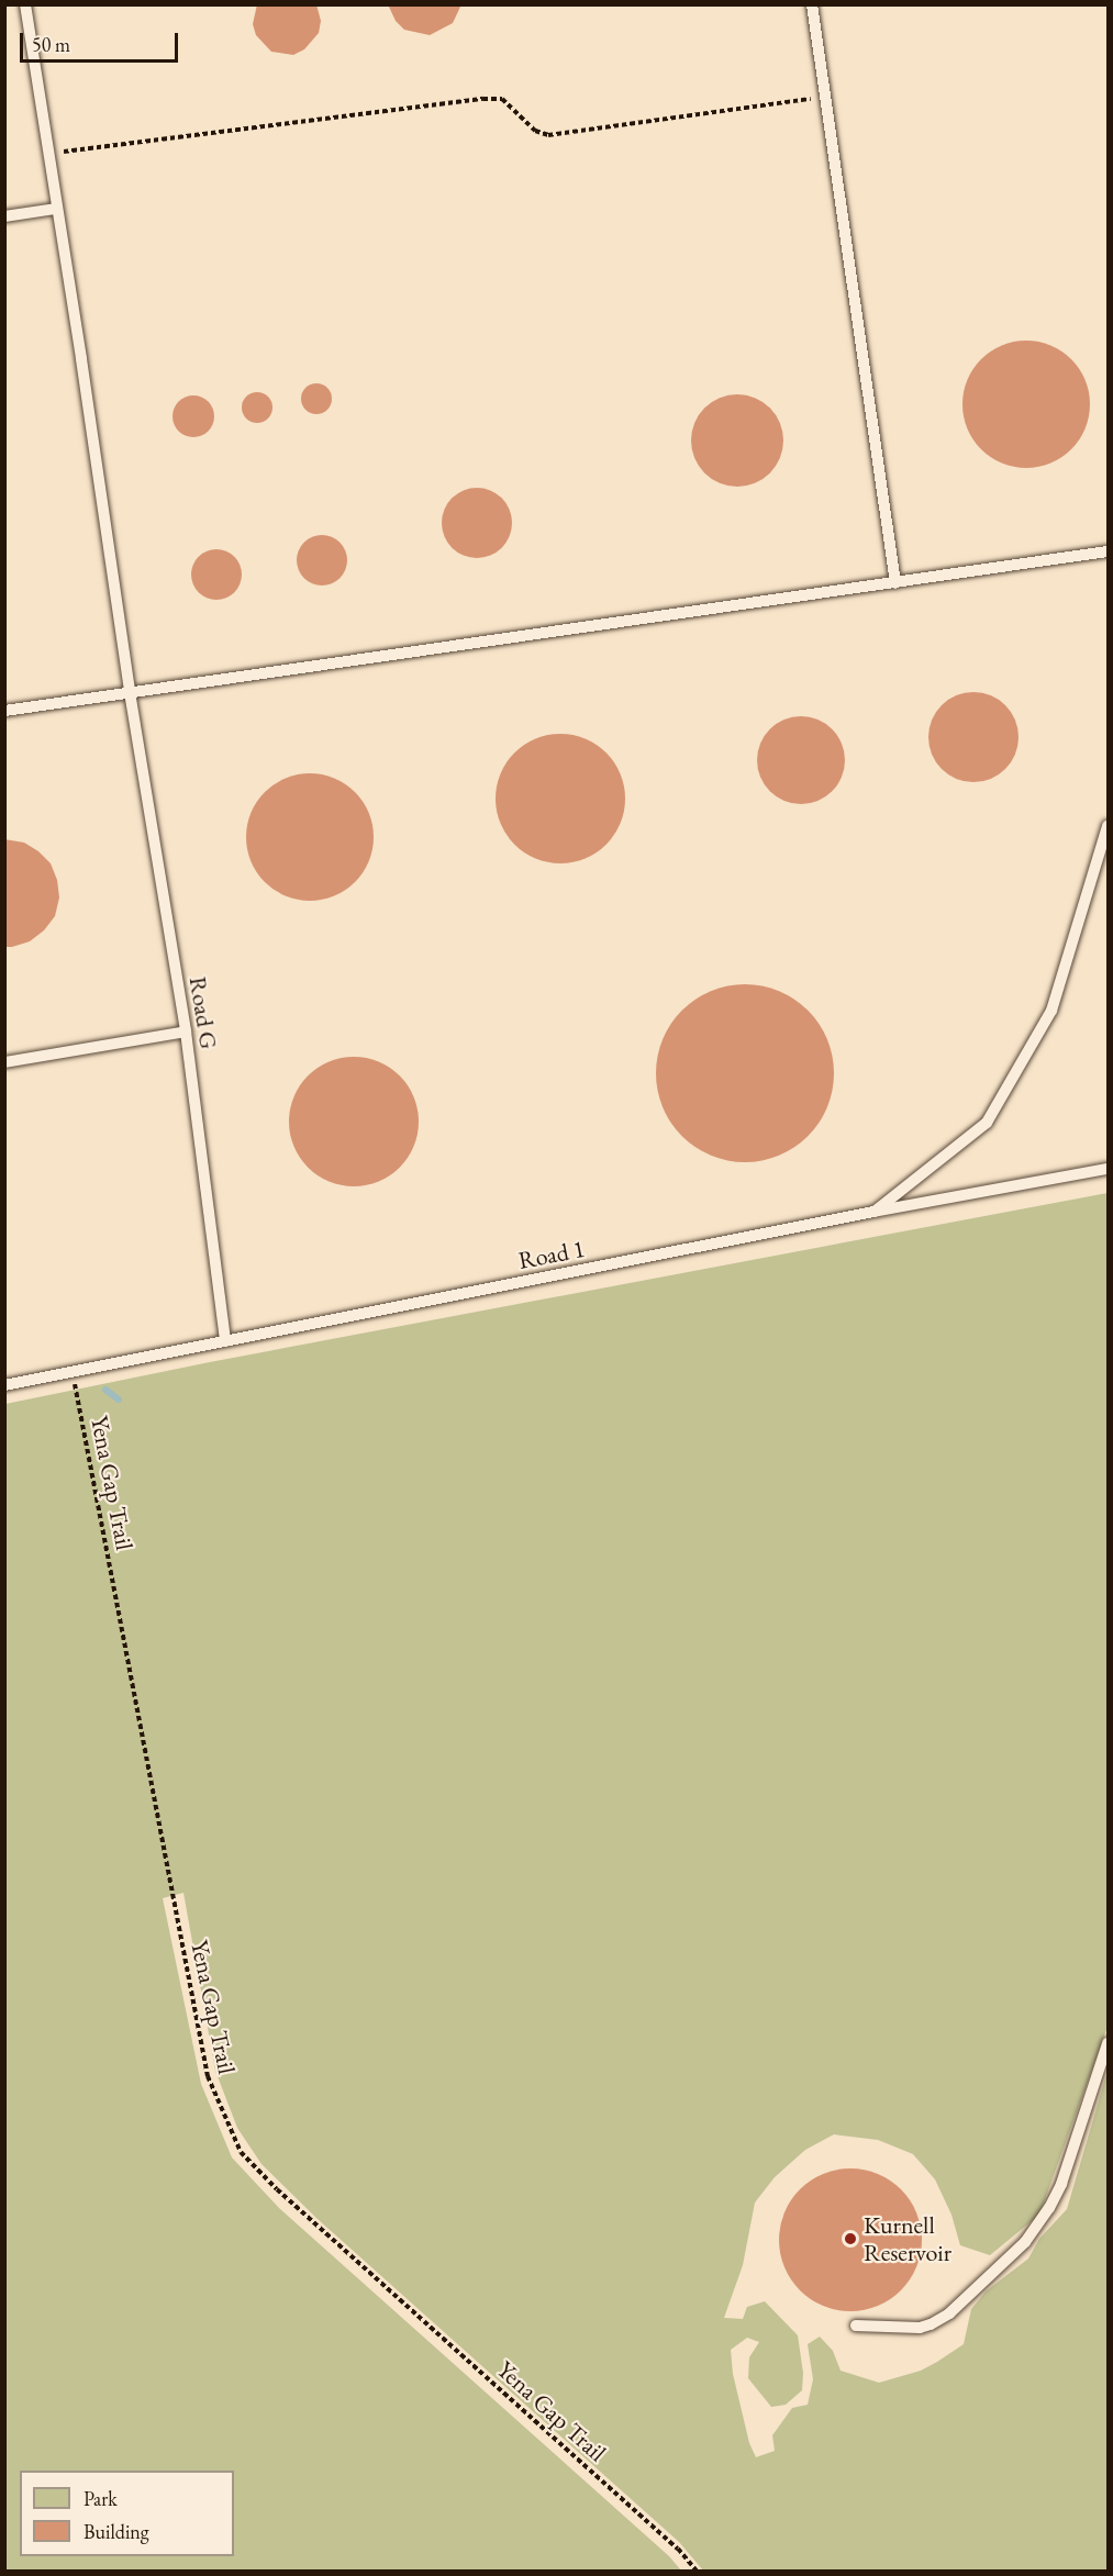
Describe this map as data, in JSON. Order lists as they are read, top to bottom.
{
  "streets": {
    "lane": ["Road G", "Road 1"],
    "path": ["Yena Gap Trail"]
  },
  "crossings": [
    ["Road G", "Road 1"],
    ["Road 1", "Yena Gap Trail"]
  ],
  "places": ["Kurnell Reservoir"],
  "legend": ["Park", "Building"],
  "scale_bar": "50 m"
}
